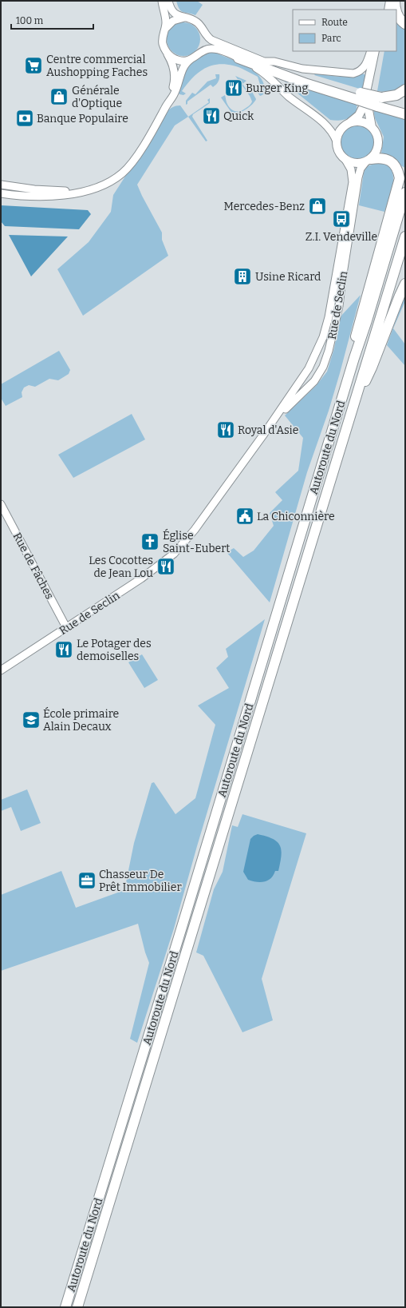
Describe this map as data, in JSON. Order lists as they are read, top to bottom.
{
  "streets": {
    "highway": ["Autoroute du Nord"],
    "street": ["Rue de Seclin", "Rue de Fâches"]
  },
  "crossings": [
    ["Rue de Seclin", "Rue de Fâches"]
  ],
  "places": {
    "supermarket": ["Centre commercial Aushopping Faches"],
    "restaurant": [
      "Burger King",
      "Quick",
      "Royal d'Asie",
      "Les Cocottes de Jean Lou",
      "Le Potager des demoiselles"
    ],
    "shop": ["Générale d'Optique", "Mercedes-Benz"],
    "bank": ["Banque Populaire"],
    "bus stop": ["Z.I. Vendeville"],
    "building": ["Usine Ricard"],
    "public building": ["La Chiconnière"],
    "church": ["Église Saint-Eubert"],
    "school or university": ["École primaire Alain Decaux"],
    "office": ["Chasseur De Prêt Immobilier"]
  },
  "legend": ["Route", "Parc"],
  "scale_bar": "100 m"
}
